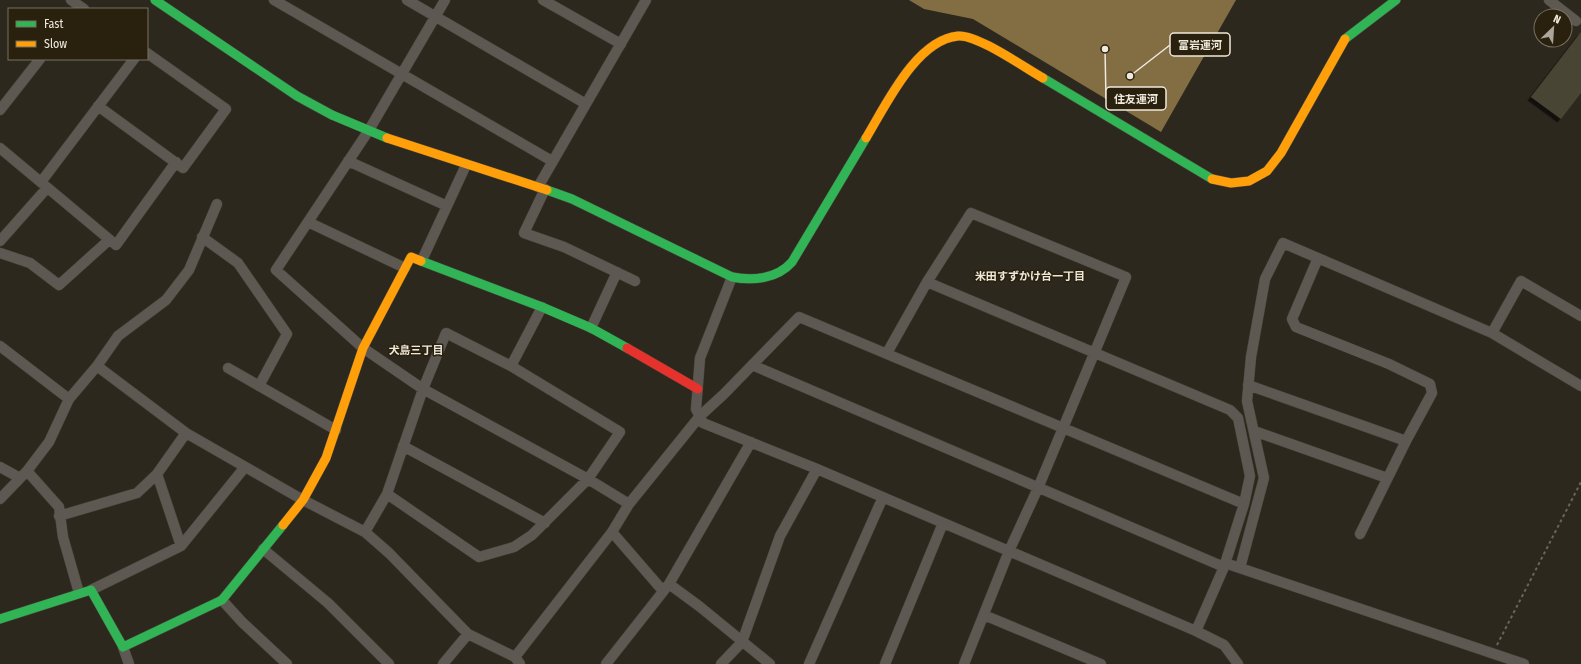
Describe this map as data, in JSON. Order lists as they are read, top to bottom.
{
  "districts": ["米田すずかけ台一丁目", "犬島三丁目"],
  "places": ["住友運河", "富岩運河"],
  "legend": ["Fast", "Slow"],
  "north": "top right"
}
